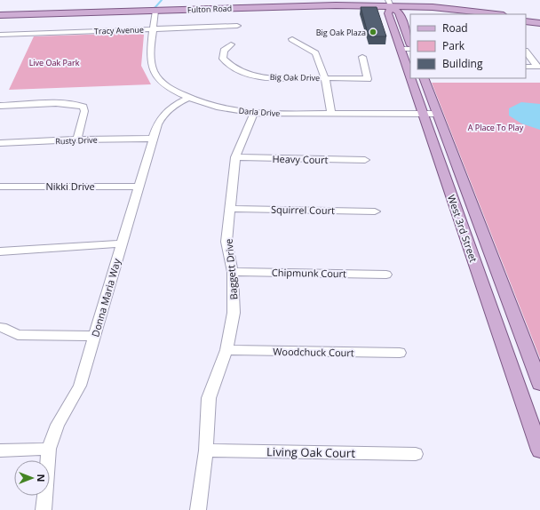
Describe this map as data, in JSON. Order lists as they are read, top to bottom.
{
  "streets": {
    "main road": ["Fulton Road", "West 3rd Street"],
    "street": [
      "Tracy Avenue",
      "Big Oak Drive",
      "Darla Drive",
      "Rusty Drive",
      "Heavy Court",
      "Nikki Drive",
      "Squirrel Court",
      "Baggett Drive",
      "Chipmunk Court",
      "Donna Maria Way",
      "Woodchuck Court",
      "Living Oak Court"
    ]
  },
  "crossings": [
    ["Fulton Road", "Darla Drive"],
    ["Fulton Road", "West 3rd Street"],
    ["Tracy Avenue", "Darla Drive"],
    ["Darla Drive", "West 3rd Street"],
    ["Darla Drive", "Baggett Drive"],
    ["Darla Drive", "Donna Maria Way"],
    ["Rusty Drive", "Donna Maria Way"],
    ["Heavy Court", "Baggett Drive"],
    ["Nikki Drive", "Donna Maria Way"],
    ["Squirrel Court", "Baggett Drive"],
    ["Baggett Drive", "Chipmunk Court"],
    ["Baggett Drive", "Woodchuck Court"],
    ["Baggett Drive", "Living Oak Court"]
  ],
  "parks": ["Live Oak Park", "A Place To Play"],
  "places": ["Big Oak Plaza"],
  "legend": ["Road", "Park", "Building"],
  "north": "right"
}
